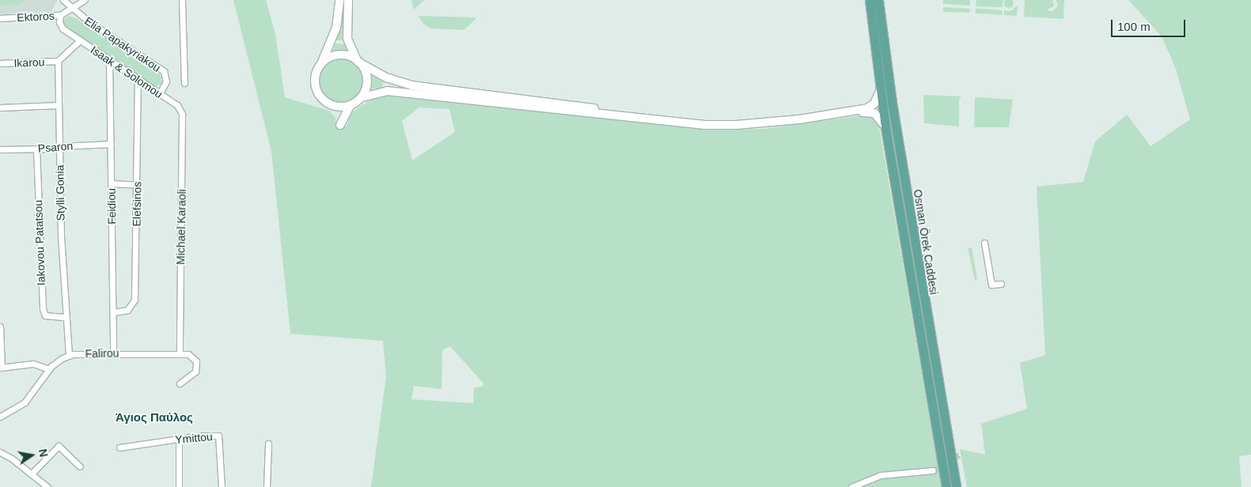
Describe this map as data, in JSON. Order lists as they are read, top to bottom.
{
  "streets": {
    "main road": ["Osman Örek Caddesi"],
    "street": [
      "Ektoros",
      "Elia Papakyriakou",
      "Ikarou",
      "Isaak & Solomou",
      "Psaron",
      "Stylli Gonia",
      "Elefsinos",
      "Feidiou",
      "Michael Karaoli",
      "Iakovou Patatsou",
      "Falirou",
      "Ymittou"
    ]
  },
  "crossings": [
    ["Ektoros", "Isaak & Solomou"],
    ["Elia Papakyriakou", "Isaak & Solomou"],
    ["Ikarou", "Stylli Gonia"],
    ["Isaak & Solomou", "Elefsinos"],
    ["Isaak & Solomou", "Feidiou"],
    ["Isaak & Solomou", "Michael Karaoli"],
    ["Psaron", "Stylli Gonia"],
    ["Psaron", "Feidiou"],
    ["Psaron", "Iakovou Patatsou"],
    ["Stylli Gonia", "Iakovou Patatsou"],
    ["Stylli Gonia", "Falirou"],
    ["Elefsinos", "Feidiou"],
    ["Feidiou", "Falirou"],
    ["Michael Karaoli", "Falirou"]
  ],
  "districts": ["Άγιος Παύλος"],
  "scale_bar": "100 m",
  "north": "right"
}
